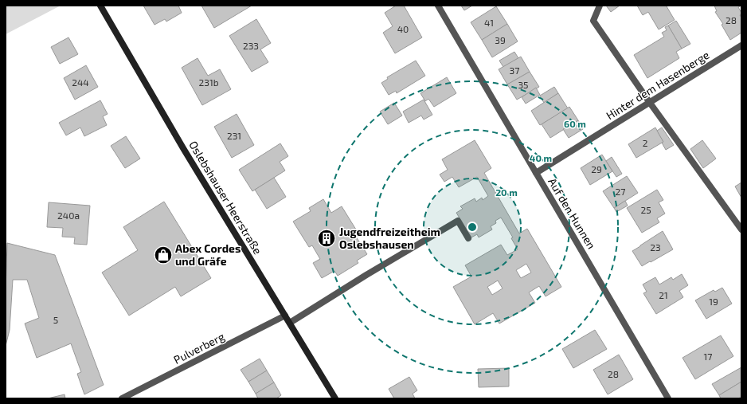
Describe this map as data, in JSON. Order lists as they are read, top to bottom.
{
  "streets": {
    "main road": ["Oslebshauser Heerstraße"],
    "street": ["Hinter dem Hasenberge", "Auf den Hunnen", "Pulverberg"]
  },
  "crossings": [
    ["Hinter dem Hasenberge", "Auf den Hunnen"],
    ["Oslebshauser Heerstraße", "Pulverberg"]
  ],
  "places": {
    "building": ["Jugendfreizeitheim Oslebshausen"],
    "shop": ["Abex Cordes und Gräfe"]
  },
  "house_numbers": [
    "28",
    "41",
    "40",
    "39",
    "233",
    "37",
    "244",
    "231b",
    "35",
    "231",
    "2",
    "29",
    "27",
    "25",
    "240a",
    "23",
    "21",
    "19",
    "5",
    "17",
    "28"
  ],
  "rings": ["60 m", "40 m", "20 m"]
}
